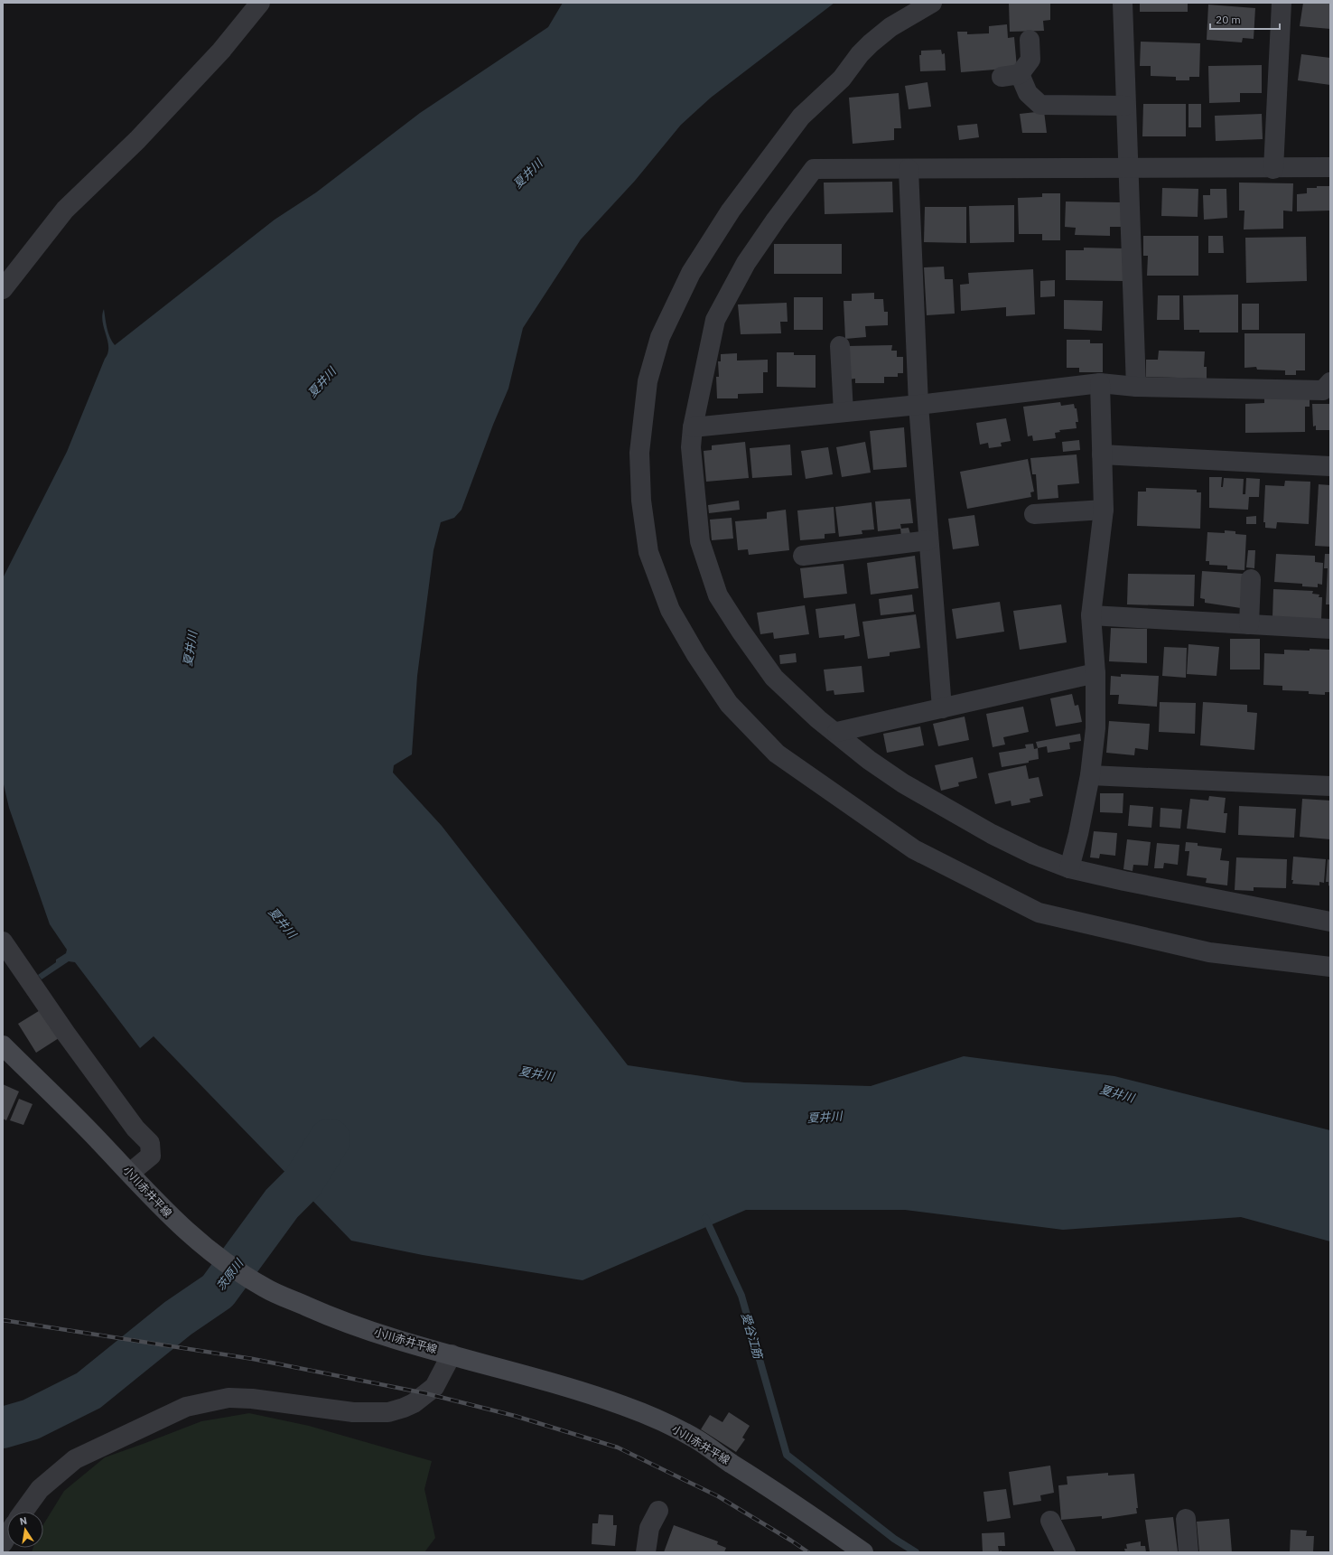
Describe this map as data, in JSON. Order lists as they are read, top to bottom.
{
  "streets": {
    "main road": ["小川赤井平線"]
  },
  "water": ["夏井川", "茨原川", "愛谷江筋"],
  "scale_bar": "20 m",
  "north": "top"
}
